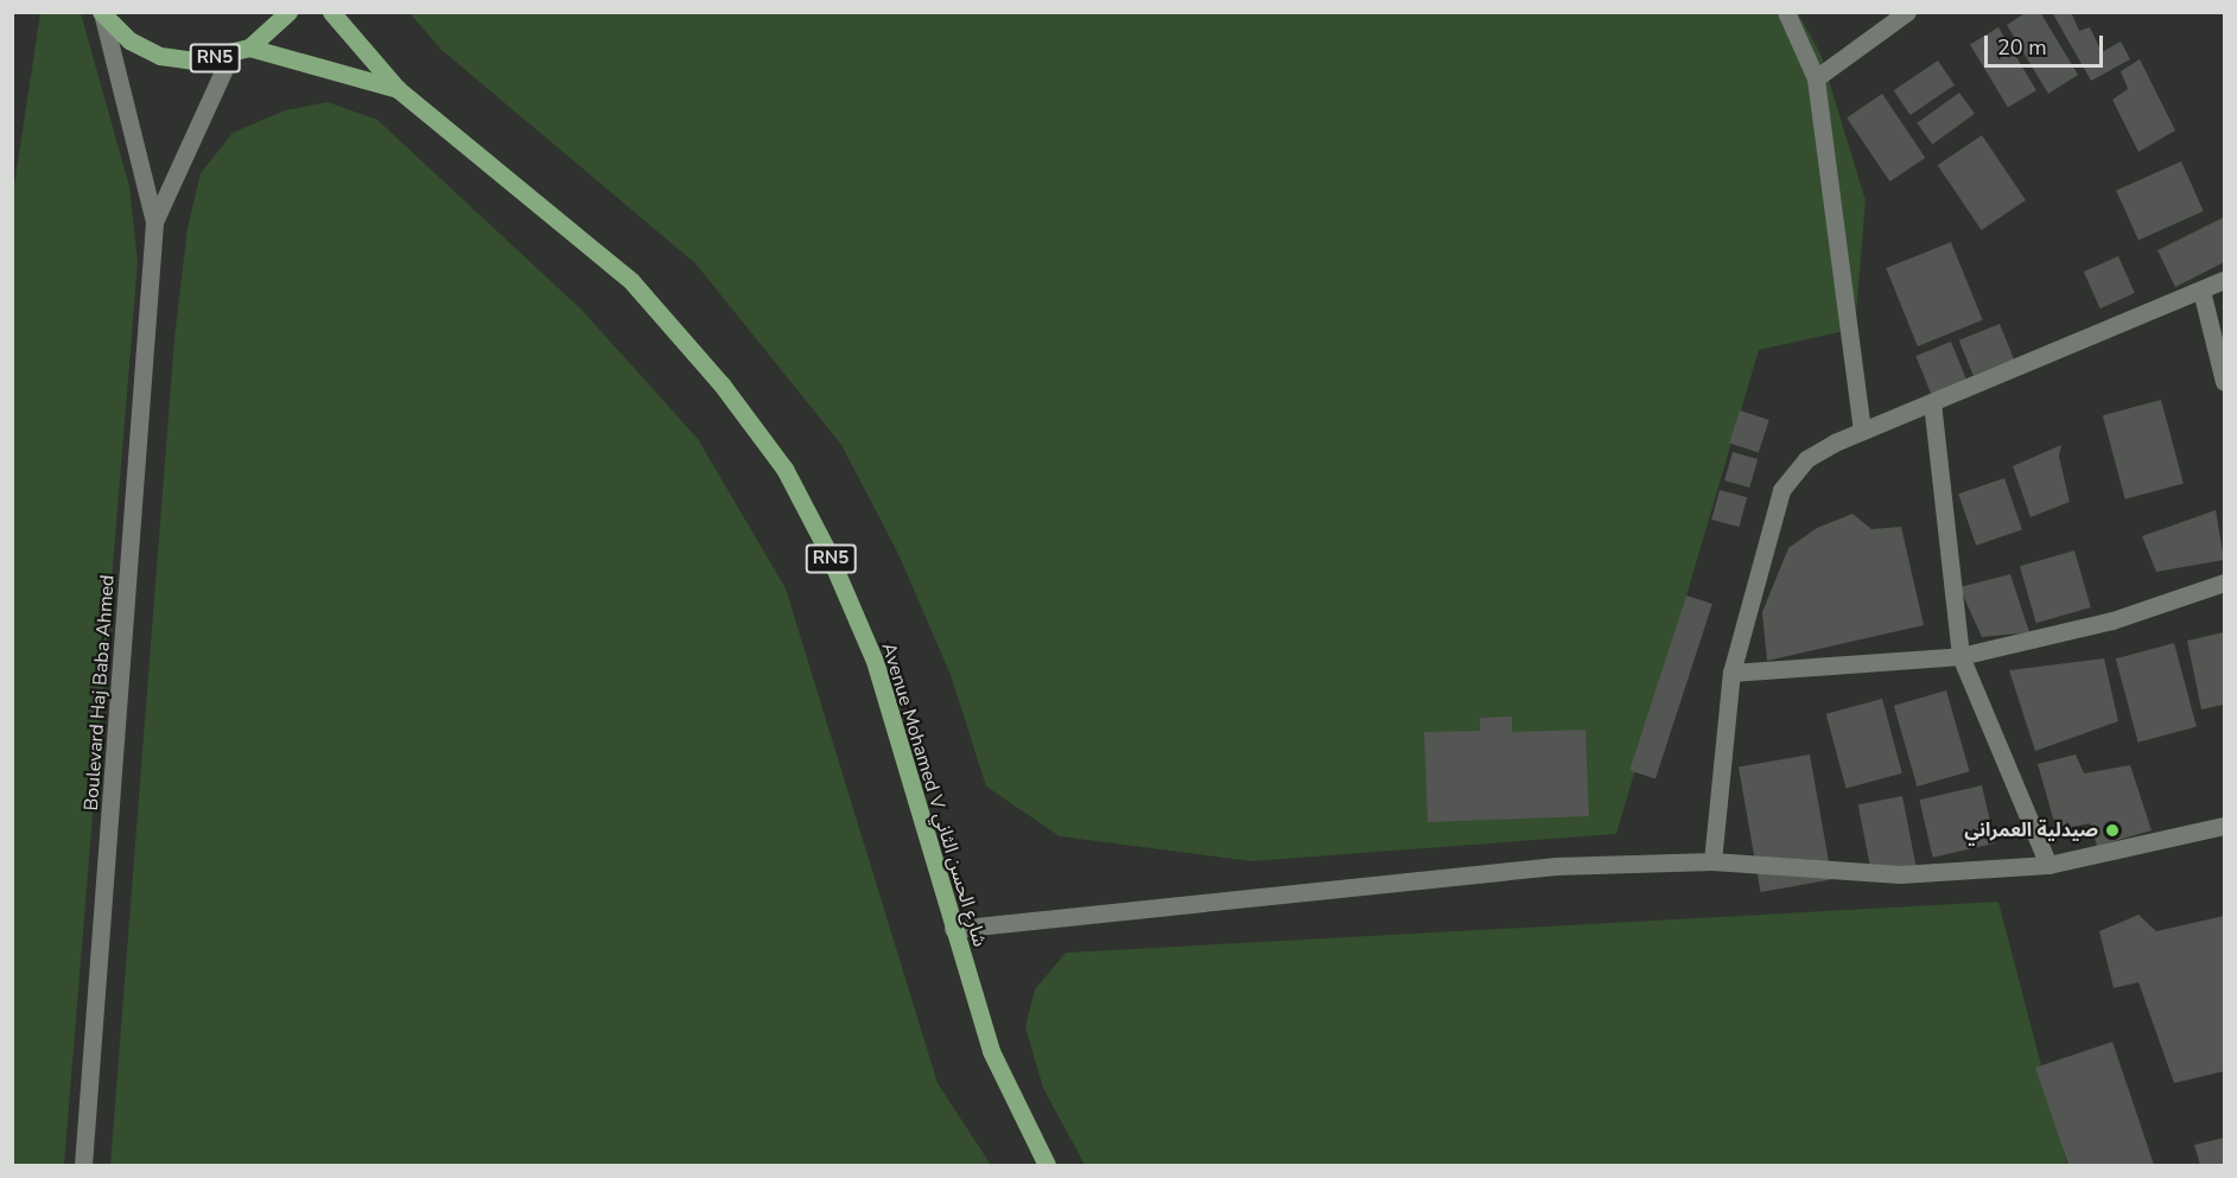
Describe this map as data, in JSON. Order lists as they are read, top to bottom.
{
  "streets": {
    "main road": ["RN5", "Avenue Mohamed V شارع الحسن الثاني"],
    "street": ["Boulevard Haj Baba Ahmed"]
  },
  "crossings": [
    ["RN5", "Avenue Mohamed V شارع الحسن الثاني"]
  ],
  "places": ["صيدلية العمراني"],
  "scale_bar": "20 m"
}
